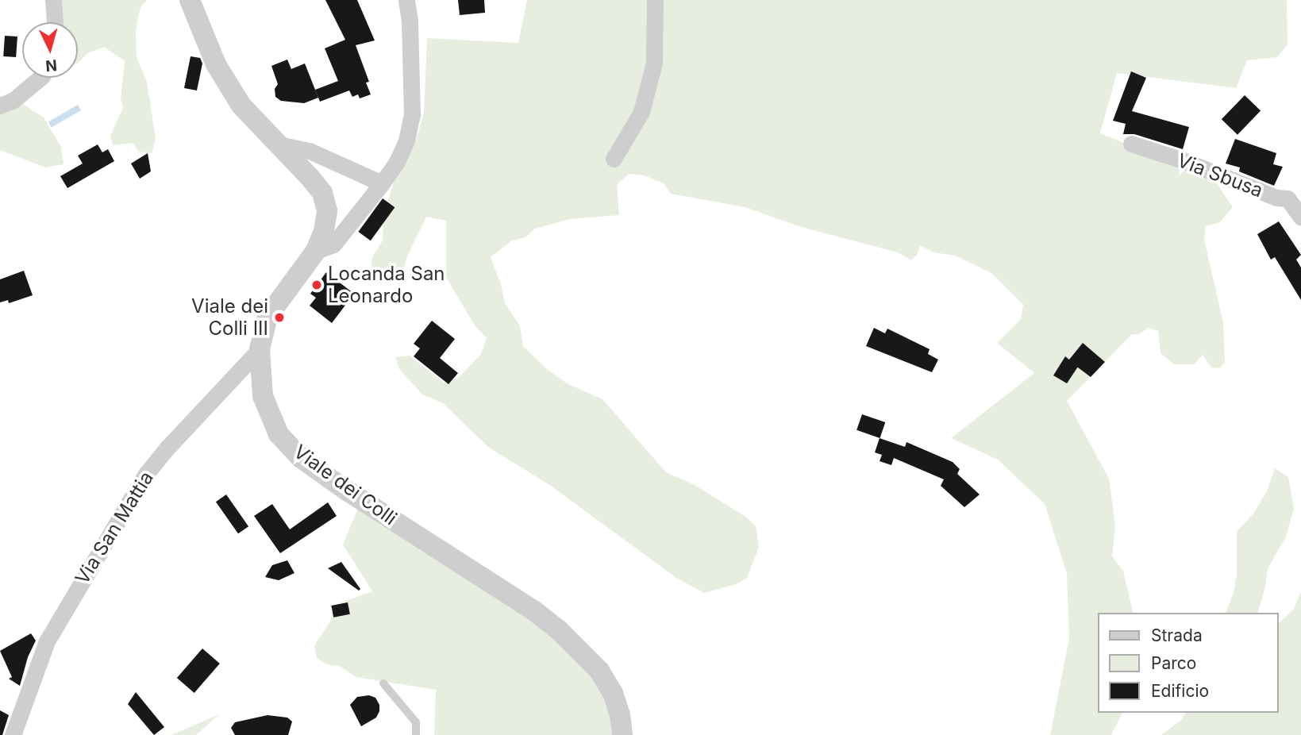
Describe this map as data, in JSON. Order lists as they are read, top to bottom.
{
  "streets": {
    "street": ["Via Sbusa", "Viale dei Colli", "Via San Mattia"]
  },
  "crossings": [
    ["Viale dei Colli", "Via San Mattia"]
  ],
  "places": ["Locanda San Leonardo", "Viale dei Colli III"],
  "legend": ["Strada", "Parco", "Edificio"],
  "north": "bottom"
}
